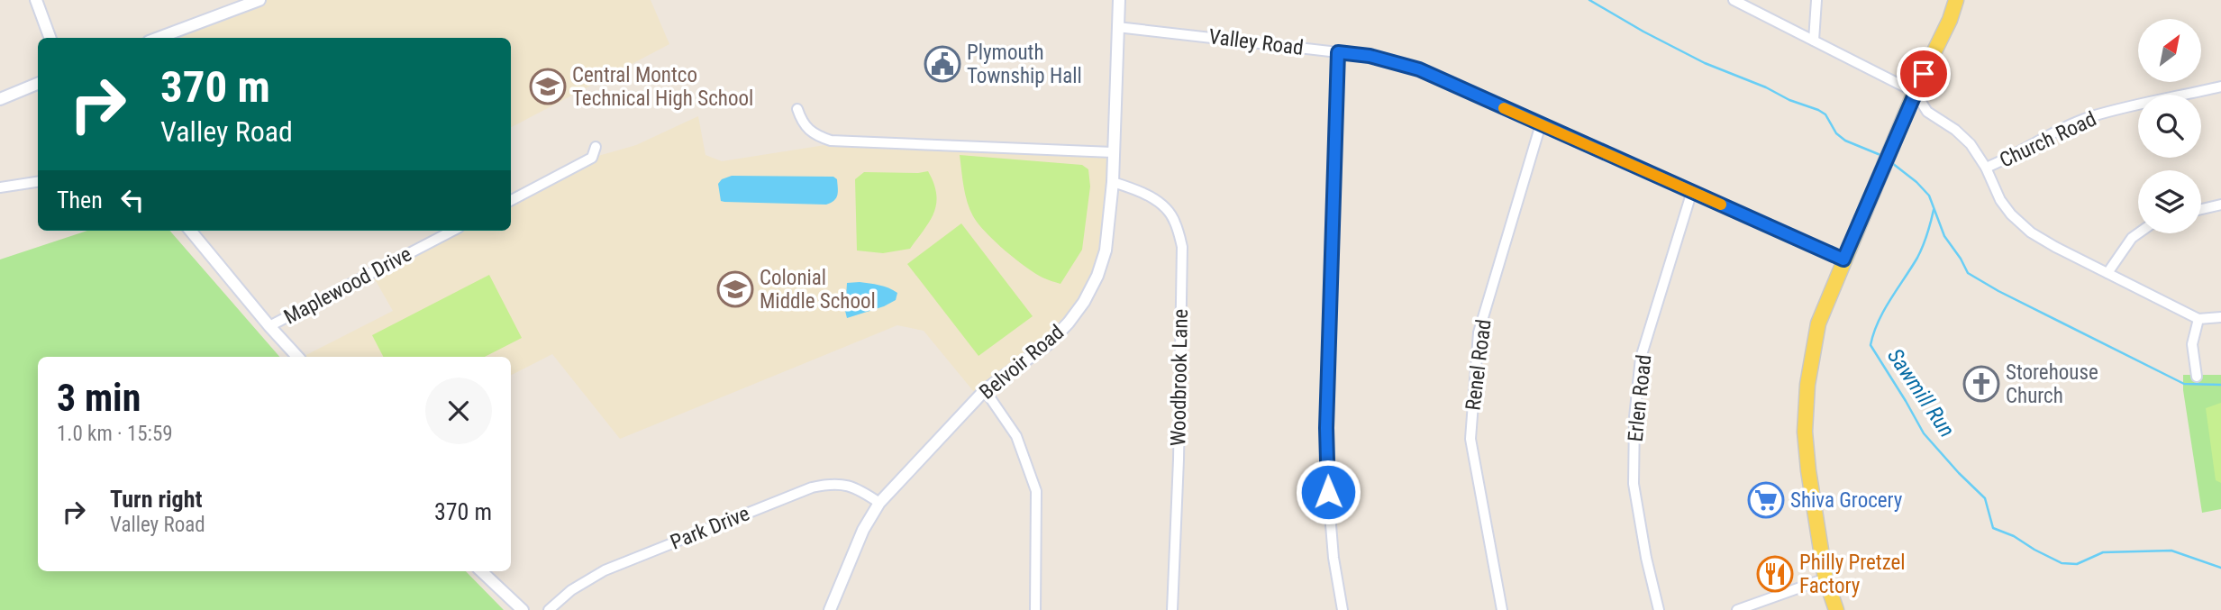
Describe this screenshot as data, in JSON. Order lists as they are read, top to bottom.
{
  "streets": {
    "street": [
      "Valley Road",
      "Church Road",
      "Maplewood Drive",
      "Belvoir Road",
      "Renel Road",
      "Woodbrook Lane",
      "Erlen Road",
      "Park Drive"
    ]
  },
  "crossings": [
    ["Valley Road", "Belvoir Road"],
    ["Valley Road", "Renel Road"],
    ["Valley Road", "Erlen Road"],
    ["Belvoir Road", "Woodbrook Lane"],
    ["Belvoir Road", "Park Drive"]
  ],
  "water": ["Sawmill Run"],
  "places": {
    "public building": ["Plymouth Township Hall"],
    "school or university": ["Central Montco Technical High School", "Colonial Middle School"],
    "church": ["Storehouse Church"],
    "supermarket": ["Shiva Grocery"],
    "restaurant": ["Philly Pretzel Factory"]
  },
  "north": "top right",
  "page": {
    "turn": ["370 m", "Valley Road"],
    "then": "Then",
    "heading": ["3 min", "1.0 km · 15:59"],
    "list": [
      {
        "name": "Turn right",
        "note": "Valley Road",
        "value": "370 m"
      }
    ]
  }
}
